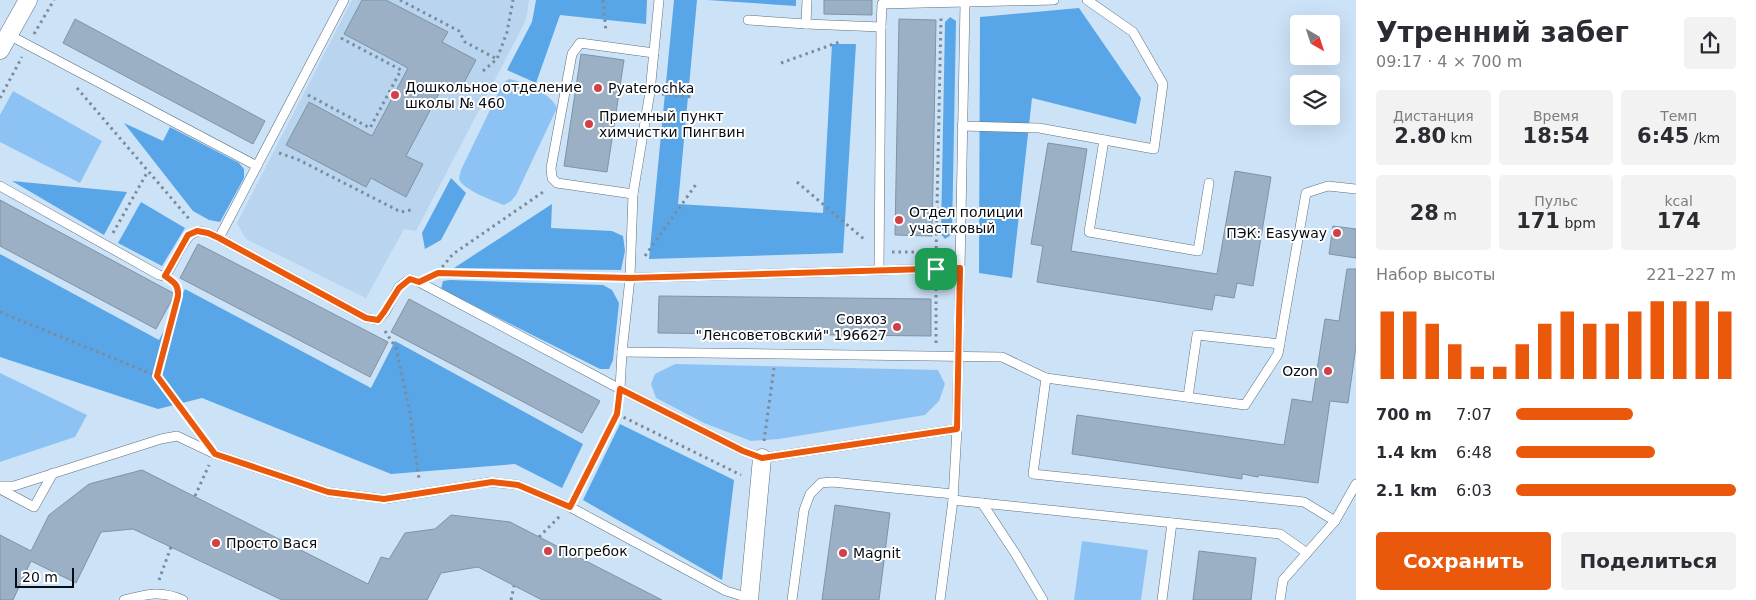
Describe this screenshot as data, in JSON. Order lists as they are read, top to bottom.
{
  "places": [
    "Pyaterochka",
    "Дошкольное отделение школы № 460",
    "Приемный пункт химчистки Пингвин",
    "Отдел полиции участковый",
    "ПЭК: Easyway",
    "Совхоз \"Ленсоветовский\" 196627",
    "Ozon",
    "Просто Вася",
    "Погребок",
    "Magnit"
  ],
  "scale_bar": "20 m",
  "north": "bottom right",
  "page": {
    "heading": ["Утренний забег", "09:17 · 4 × 700 m"],
    "stats": [
      ["Дистанция", "2.80 km"],
      ["Время", "18:54"],
      ["Темп", "6:45 /km"],
      ["28 m"],
      ["Пульс", "171 bpm"],
      ["kcal", "174"]
    ],
    "chart": ["Набор высоты", "221–227 m"],
    "list": [
      {
        "name": "700 m",
        "note": "7:07"
      },
      {
        "name": "1.4 km",
        "note": "6:48"
      },
      {
        "name": "2.1 km",
        "note": "6:03"
      }
    ],
    "buttons": ["Сохранить", "Поделиться"],
    "scale": "20 m"
  }
}
